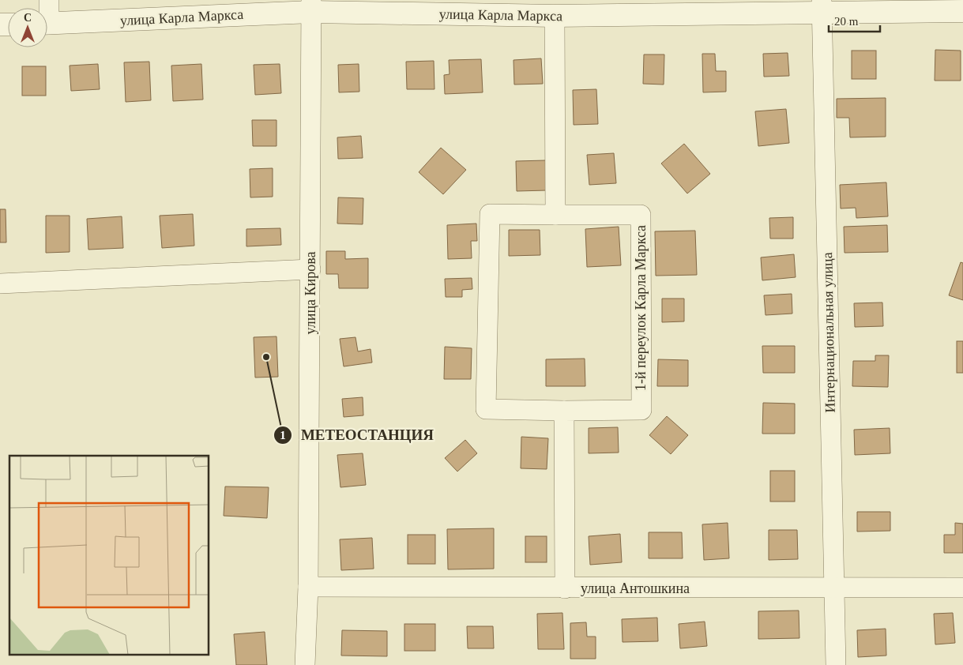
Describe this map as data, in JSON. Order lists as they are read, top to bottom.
{
  "streets": {
    "street": [
      "улица Карла Маркса",
      "улица Кирова",
      "1-й переулок Карла Маркса",
      "Интернациональная улица",
      "улица Антошкина"
    ]
  },
  "crossings": [
    ["улица Карла Маркса", "улица Кирова"],
    ["улица Карла Маркса", "Интернациональная улица"],
    ["улица Кирова", "улица Антошкина"],
    ["Интернациональная улица", "улица Антошкина"]
  ],
  "places": ["МЕТЕОСТАНЦИЯ"],
  "scale_bar": "20 m",
  "north": "top"
}
